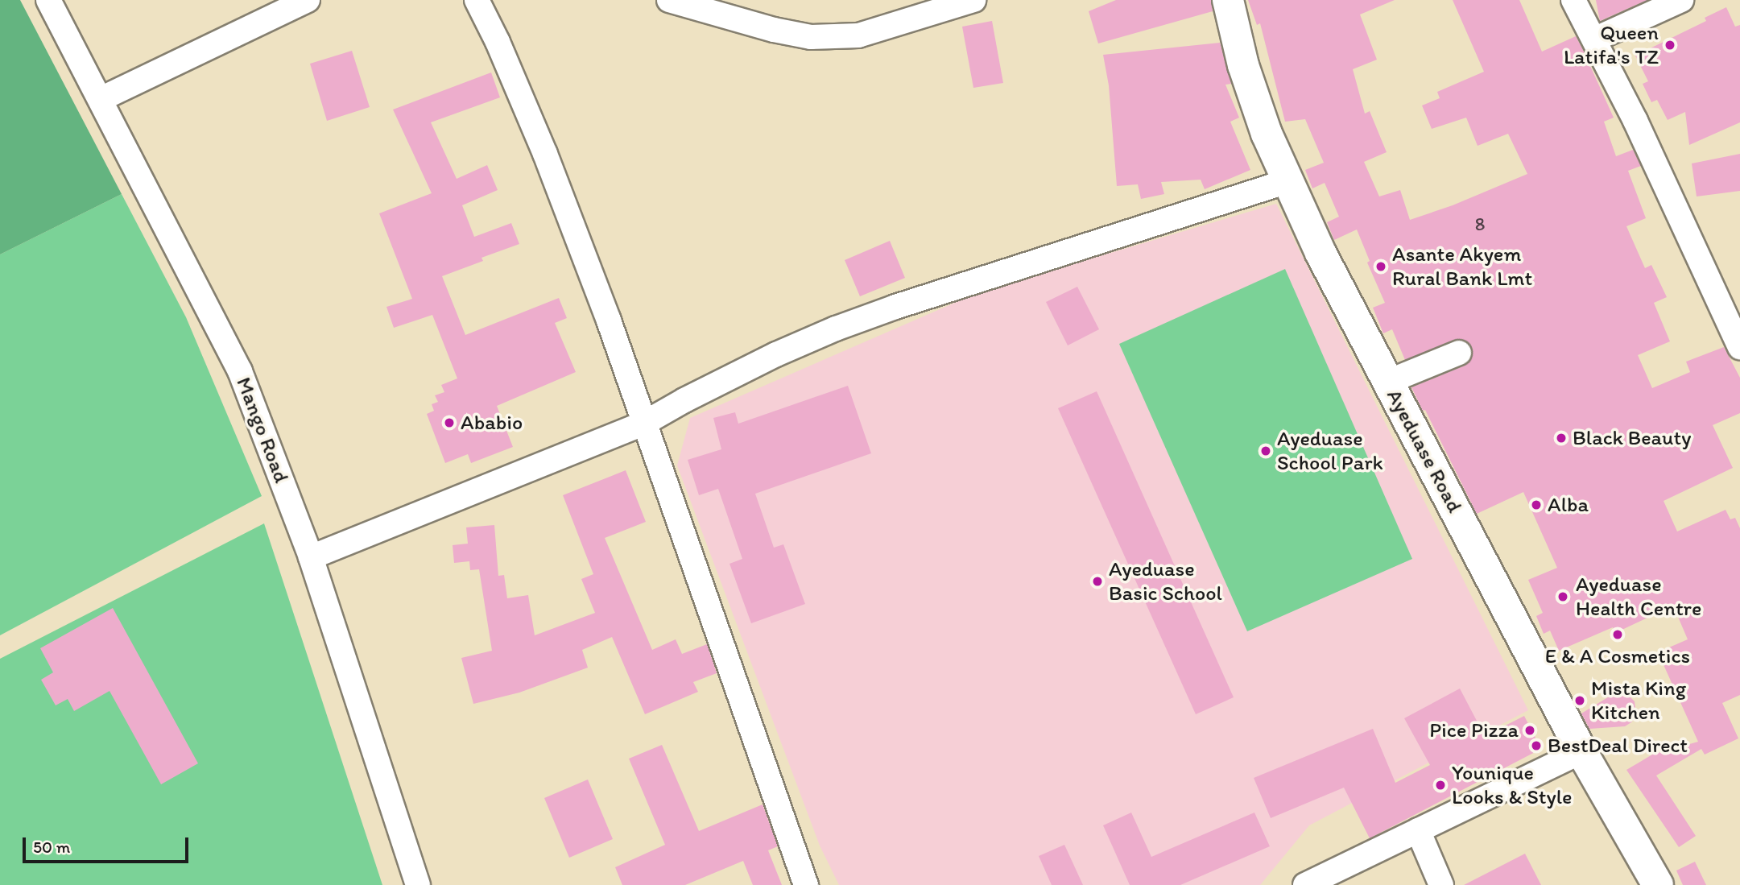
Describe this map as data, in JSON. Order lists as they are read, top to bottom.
{
  "streets": {
    "street": ["Mango Road", "Ayeduase Road"]
  },
  "places": [
    "Queen Latifa's TZ",
    "Asante Akyem Rural Bank Lmt",
    "Ababio",
    "Black Beauty",
    "Ayeduase School Park",
    "Alba",
    "Ayeduase Basic School",
    "Ayeduase Health Centre",
    "E & A Cosmetics",
    "Mista King Kitchen",
    "Pice Pizza",
    "BestDeal Direct",
    "Younique Looks & Style"
  ],
  "house_numbers": ["8"],
  "scale_bar": "50 m"
}
